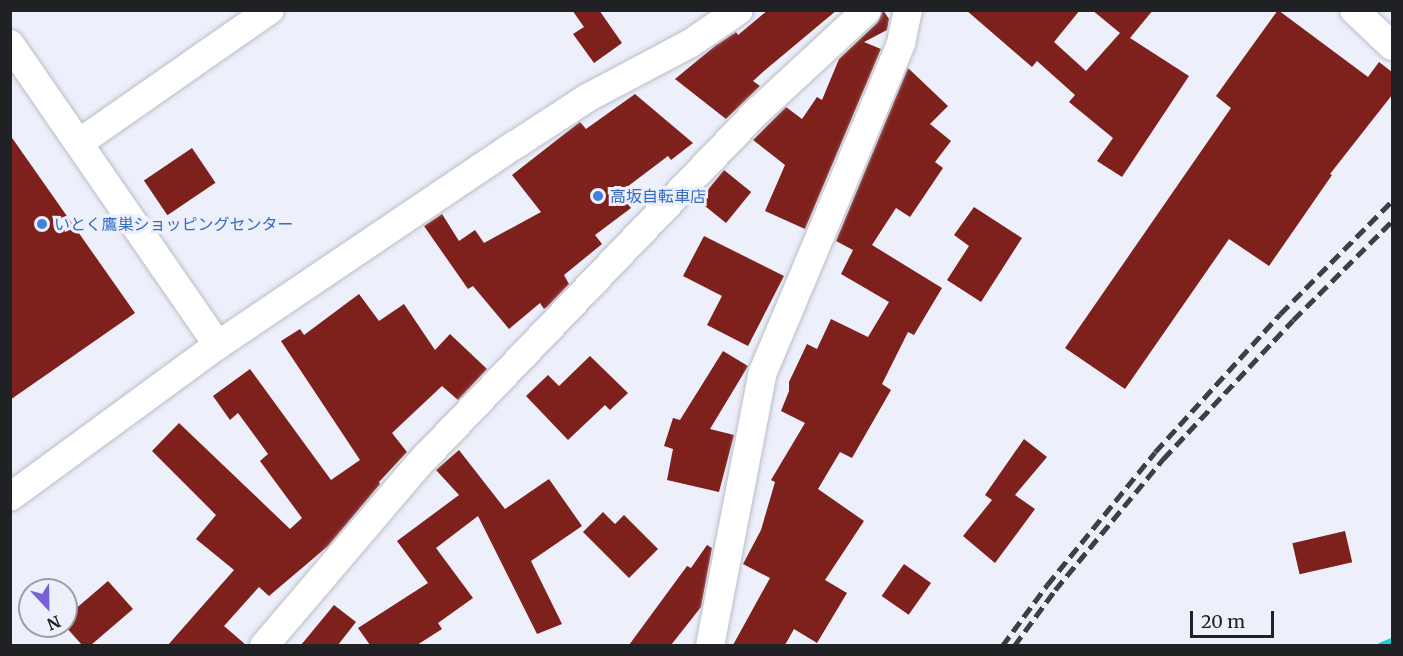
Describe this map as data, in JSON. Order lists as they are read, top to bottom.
{
  "places": ["高坂自転車店", "いとく鷹巣ショッピングセンター"],
  "scale_bar": "20 m",
  "north": "bottom"
}
